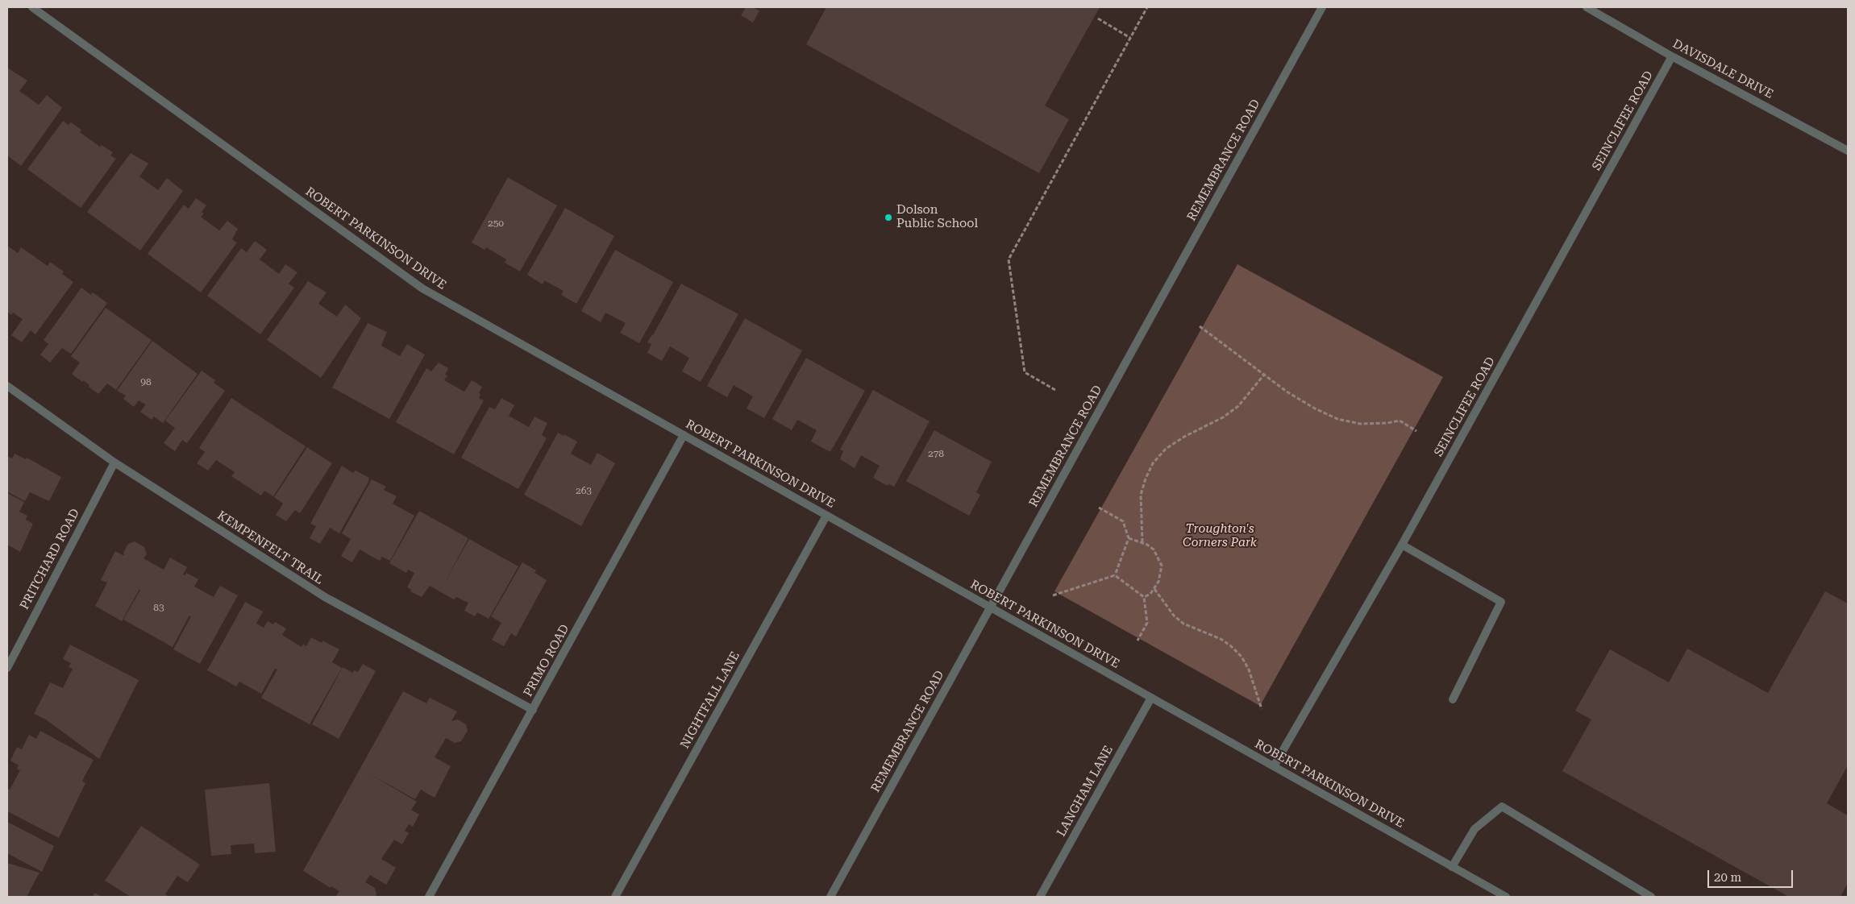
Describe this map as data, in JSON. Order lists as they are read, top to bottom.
{
  "streets": {
    "street": [
      "DAVISDALE DRIVE",
      "SEINCLIFEE ROAD",
      "REMEMBRANCE ROAD",
      "ROBERT PARKINSON DRIVE",
      "KEMPENFELT TRAIL",
      "PRITCHARD ROAD",
      "PRIMO ROAD",
      "NIGHTFALL LANE",
      "LANGHAM LANE"
    ]
  },
  "crossings": [
    ["DAVISDALE DRIVE", "SEINCLIFEE ROAD"],
    ["SEINCLIFEE ROAD", "ROBERT PARKINSON DRIVE"],
    ["REMEMBRANCE ROAD", "ROBERT PARKINSON DRIVE"],
    ["ROBERT PARKINSON DRIVE", "PRIMO ROAD"],
    ["ROBERT PARKINSON DRIVE", "NIGHTFALL LANE"],
    ["ROBERT PARKINSON DRIVE", "LANGHAM LANE"],
    ["KEMPENFELT TRAIL", "PRITCHARD ROAD"],
    ["KEMPENFELT TRAIL", "PRIMO ROAD"]
  ],
  "parks": ["Troughton's Corners Park"],
  "places": ["Dolson Public School"],
  "house_numbers": [
    "250",
    "98",
    "278",
    "263",
    "83"
  ],
  "scale_bar": "20 m"
}
